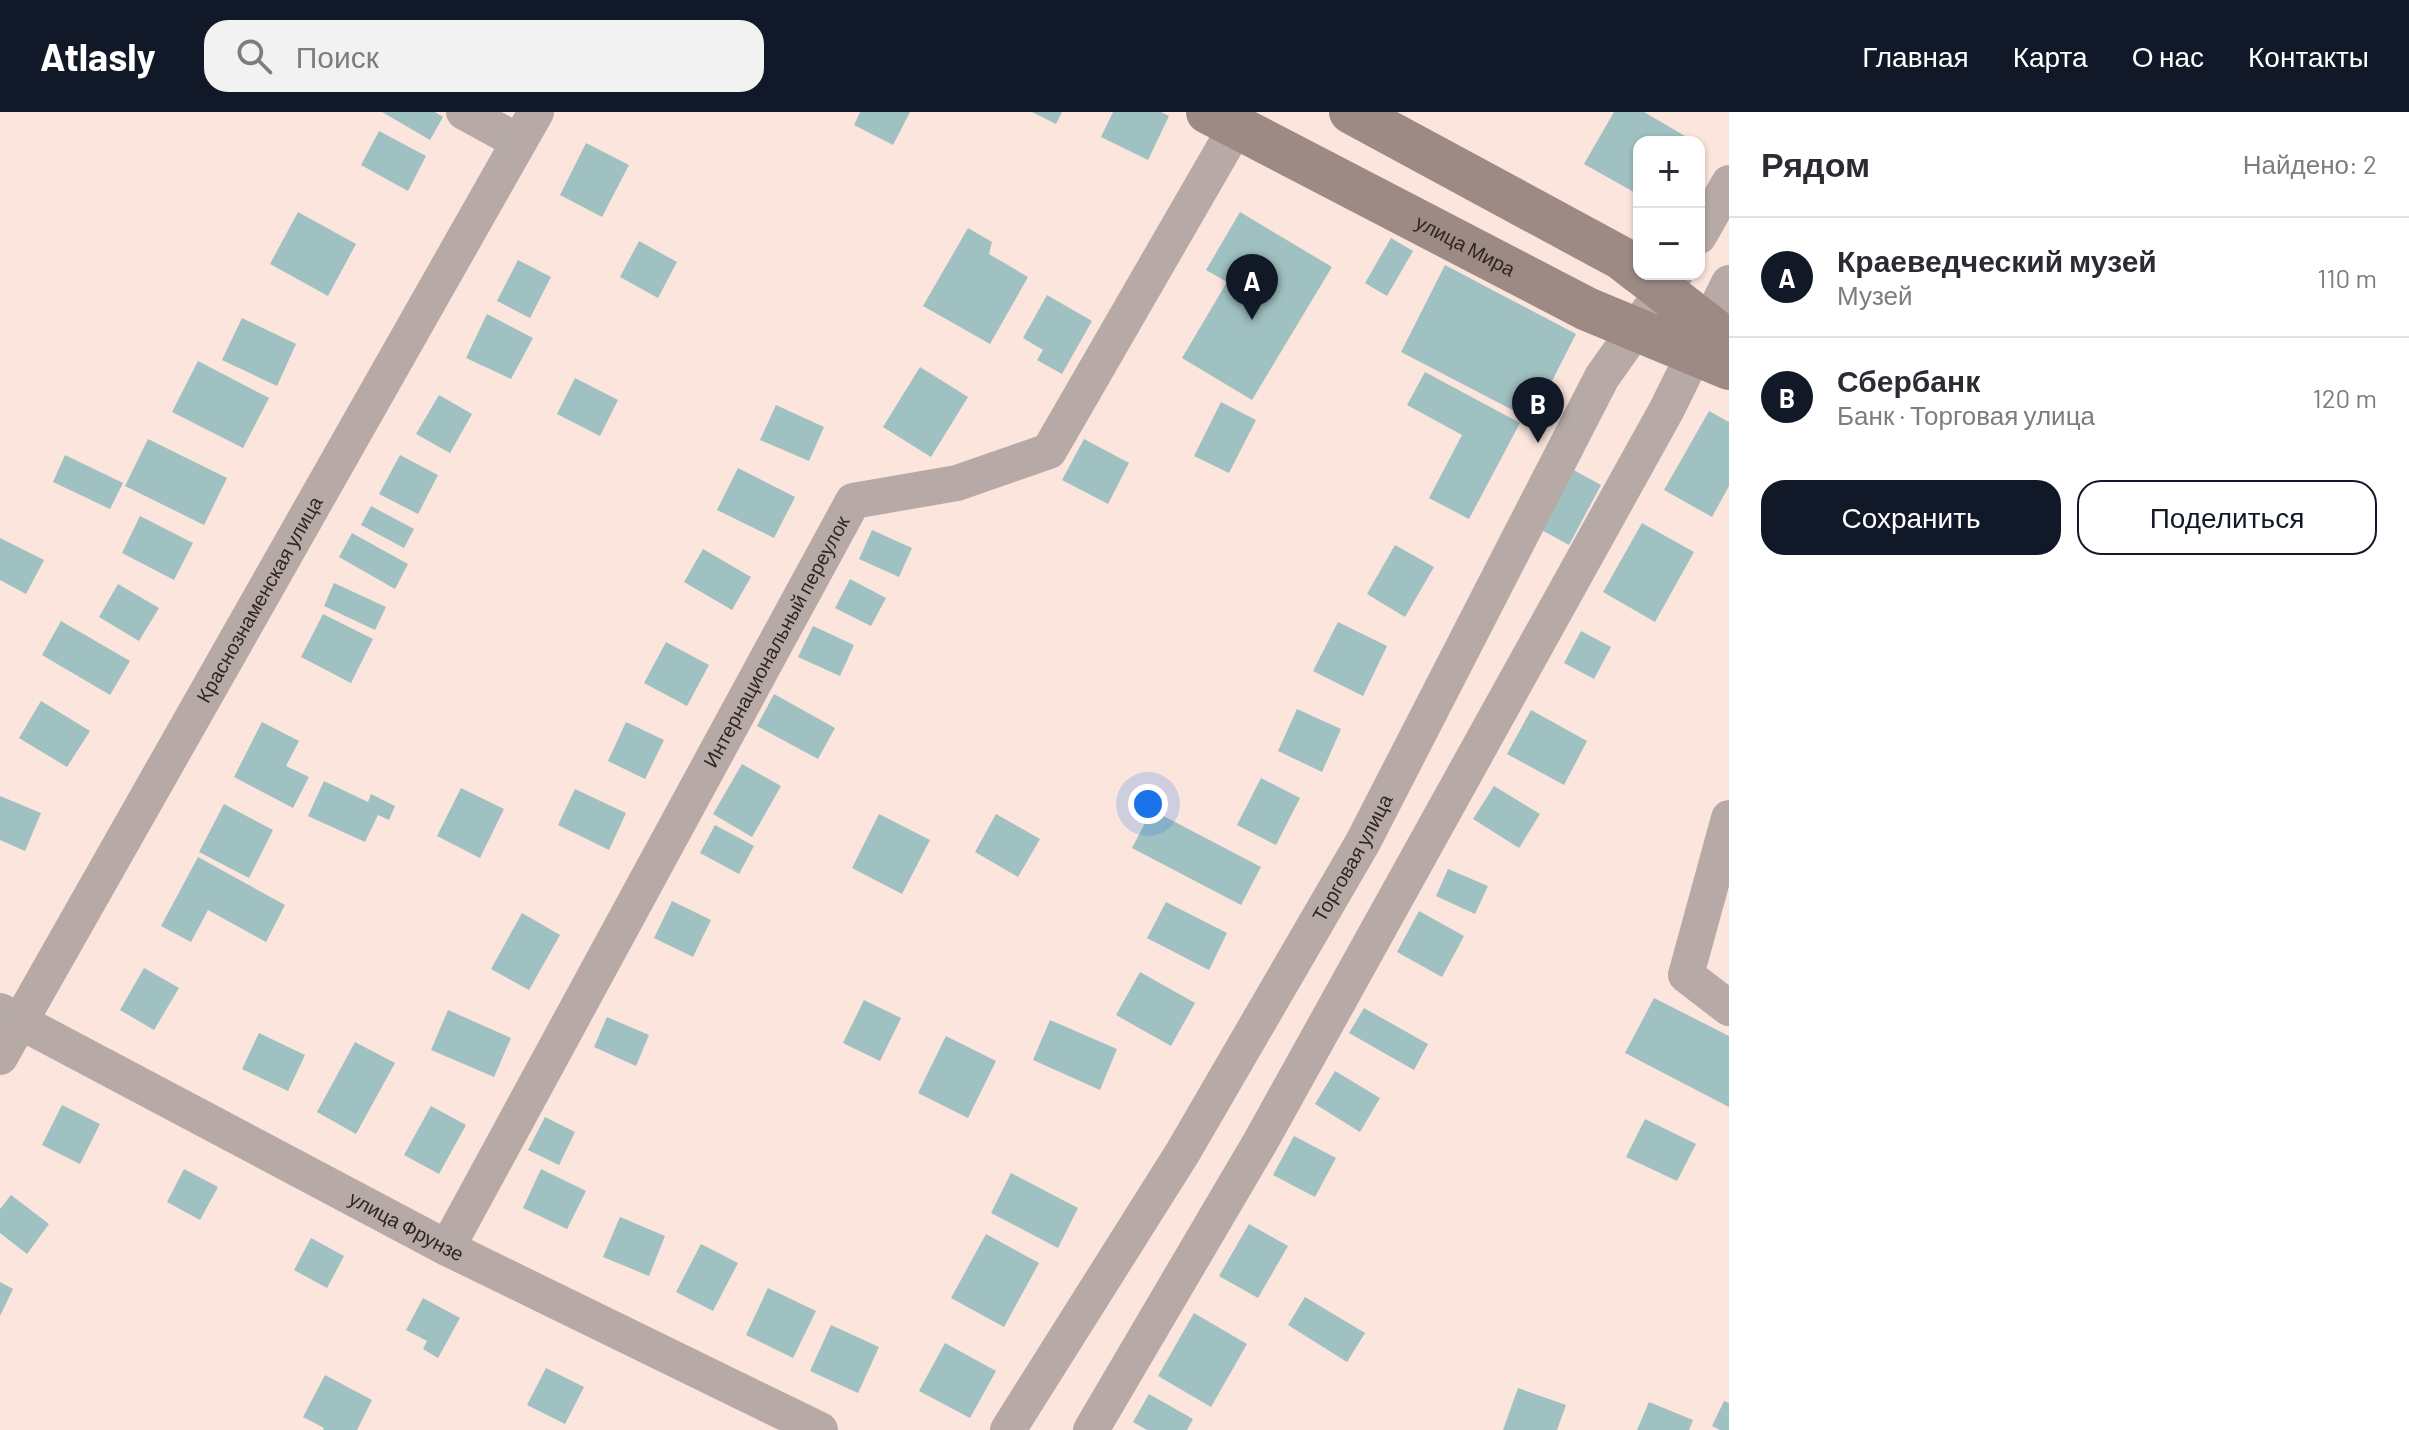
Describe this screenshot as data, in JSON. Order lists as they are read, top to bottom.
{
  "streets": {
    "street": [
      "улица Мира",
      "Краснознаменская улица",
      "Интернациональный переулок",
      "Торговая улица",
      "улица Фрунзе"
    ]
  },
  "crossings": [
    ["улица Мира", "Интернациональный переулок"],
    ["улица Мира", "Торговая улица"],
    ["Краснознаменская улица", "улица Фрунзе"],
    ["Интернациональный переулок", "улица Фрунзе"]
  ],
  "page": {
    "header": "Atlasly",
    "search": "Поиск",
    "nav": [
      "Главная",
      "Карта",
      "О нас",
      "Контакты"
    ],
    "heading": ["Рядом", "Найдено: 2"],
    "map_buttons": ["+", "−"],
    "list": [
      {
        "mark": "A",
        "name": "Краеведческий музей",
        "note": "Музей",
        "value": "110 m"
      },
      {
        "mark": "B",
        "name": "Сбербанк",
        "note": "Банк · Торговая улица",
        "value": "120 m"
      }
    ],
    "pins": ["A", "B"],
    "buttons": ["Сохранить", "Поделиться"]
  }
}
